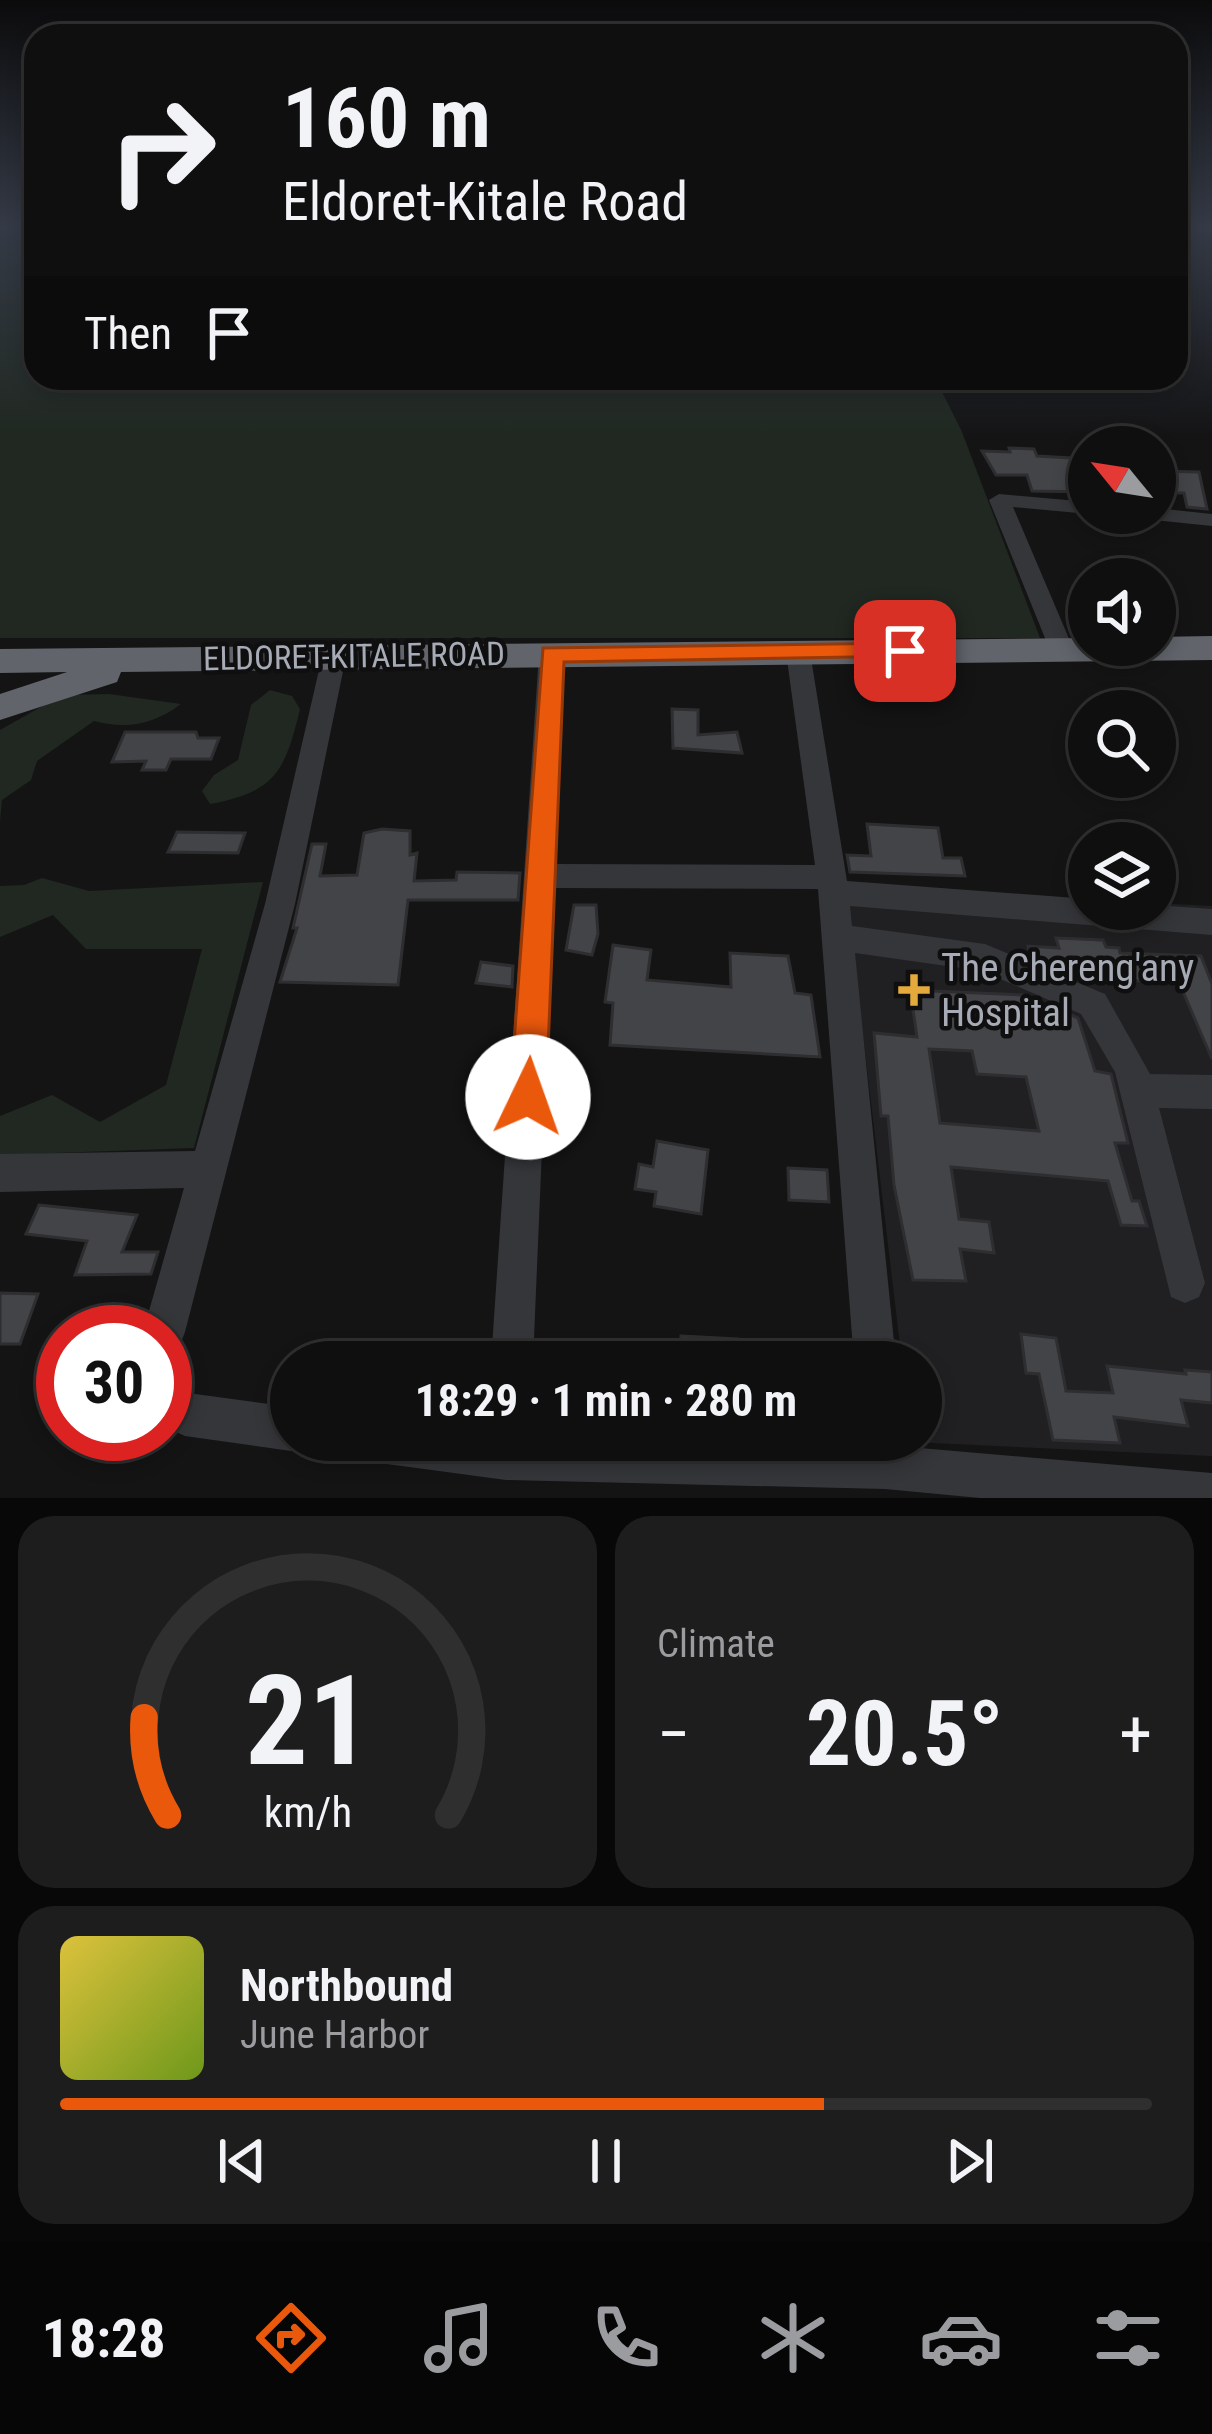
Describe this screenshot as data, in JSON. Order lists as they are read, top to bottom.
{
  "streets": {
    "highway": ["ELDORET-KITALE ROAD"]
  },
  "places": {
    "health": ["The Chereng'any Hospital"]
  },
  "north": "top left",
  "page": {
    "turn": ["160 m", "Eldoret-Kitale Road"],
    "then": "Then",
    "limit": "30",
    "trip": "18:29 · 1 min · 280 m",
    "tile": "Climate",
    "heat": ["−", "20.5°", "+"],
    "song": ["Northbound", "June Harbor"],
    "tabs": "18:28",
    "gauge": ["21", "km/h"]
  }
}
